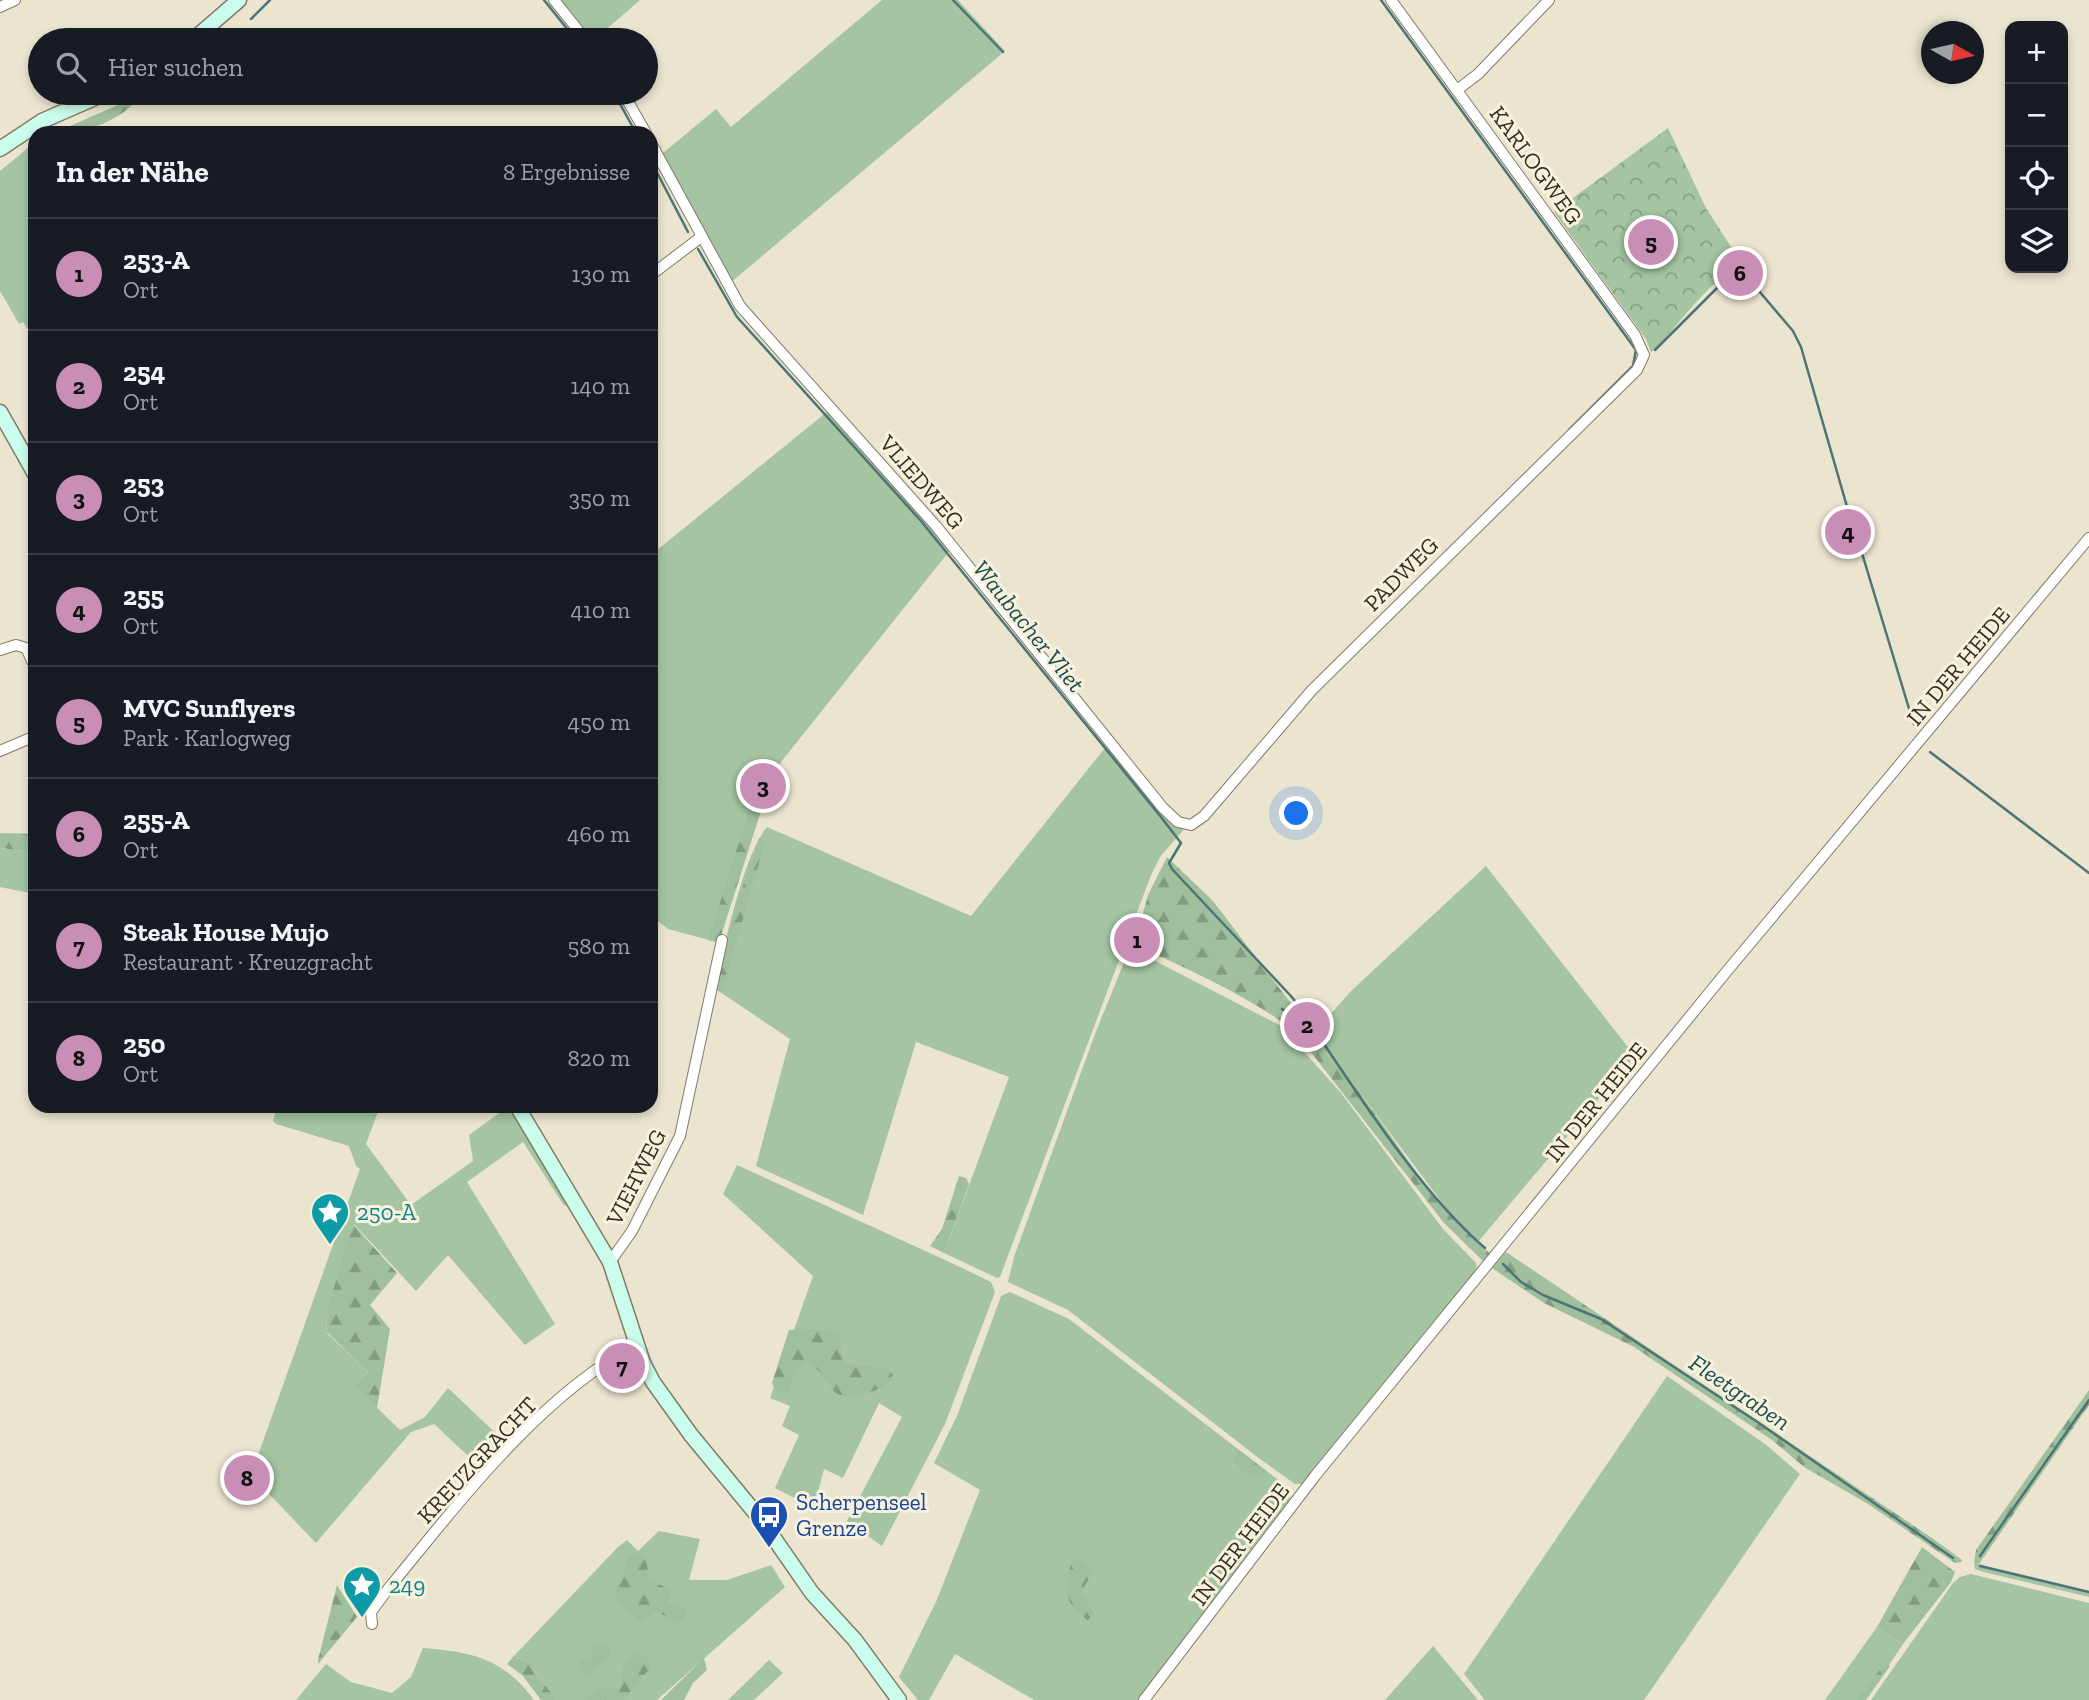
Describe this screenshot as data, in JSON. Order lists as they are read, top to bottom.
{
  "streets": {
    "street": [
      "KARLOGWEG",
      "VLIEDWEG",
      "PADWEG",
      "IN DER HEIDE",
      "VIEHWEG",
      "KREUZGRACHT"
    ]
  },
  "crossings": [
    ["KARLOGWEG", "PADWEG"],
    ["VLIEDWEG", "PADWEG"]
  ],
  "water": ["Waubacher Vliet", "Fleetgraben"],
  "places": {
    "place": ["250-A", "249"],
    "bus stop": ["Scherpenseel Grenze"]
  },
  "north": "right",
  "page": {
    "map_buttons": ["+", "−"],
    "search": "Hier suchen",
    "heading": ["In der Nähe", "8 Ergebnisse"],
    "pins": [
      "5",
      "6",
      "4",
      "3",
      "1",
      "2",
      "7",
      "8"
    ],
    "list": [
      {
        "mark": "1",
        "name": "253-A",
        "note": "Ort",
        "value": "130 m"
      },
      {
        "mark": "2",
        "name": "254",
        "note": "Ort",
        "value": "140 m"
      },
      {
        "mark": "3",
        "name": "253",
        "note": "Ort",
        "value": "350 m"
      },
      {
        "mark": "4",
        "name": "255",
        "note": "Ort",
        "value": "410 m"
      },
      {
        "mark": "5",
        "name": "MVC Sunflyers",
        "note": "Park · Karlogweg",
        "value": "450 m"
      },
      {
        "mark": "6",
        "name": "255-A",
        "note": "Ort",
        "value": "460 m"
      },
      {
        "mark": "7",
        "name": "Steak House Mujo",
        "note": "Restaurant · Kreuzgracht",
        "value": "580 m"
      },
      {
        "mark": "8",
        "name": "250",
        "note": "Ort",
        "value": "820 m"
      }
    ]
  }
}
